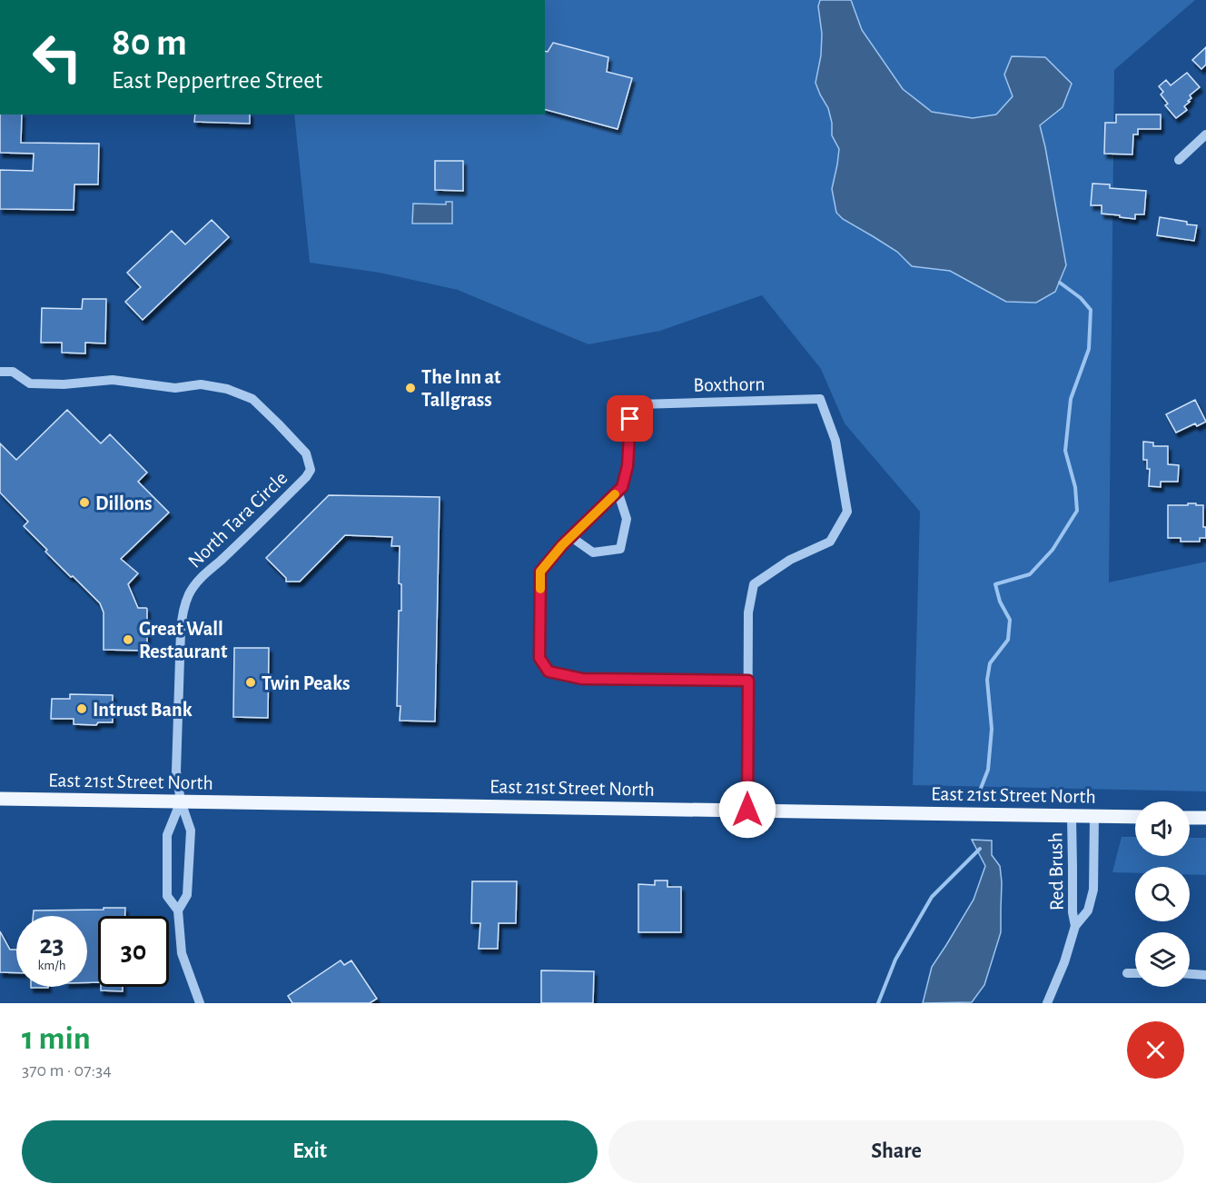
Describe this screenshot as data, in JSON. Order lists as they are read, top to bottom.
{
  "streets": {
    "main road": ["East 21st Street North"],
    "street": ["Boxthorn", "North Tara Circle", "Red Brush"]
  },
  "crossings": [
    ["North Tara Circle", "East 21st Street North"],
    ["East 21st Street North", "Red Brush"]
  ],
  "places": [
    "The Inn at Tallgrass",
    "Dillons",
    "Great Wall Restaurant",
    "Twin Peaks",
    "Intrust Bank"
  ],
  "page": {
    "turn": ["80 m", "East Peppertree Street"],
    "speed": "23 km/h",
    "limit": "30",
    "heading": ["1 min", "370 m · 07:34"],
    "buttons": ["Exit", "Share"]
  }
}
